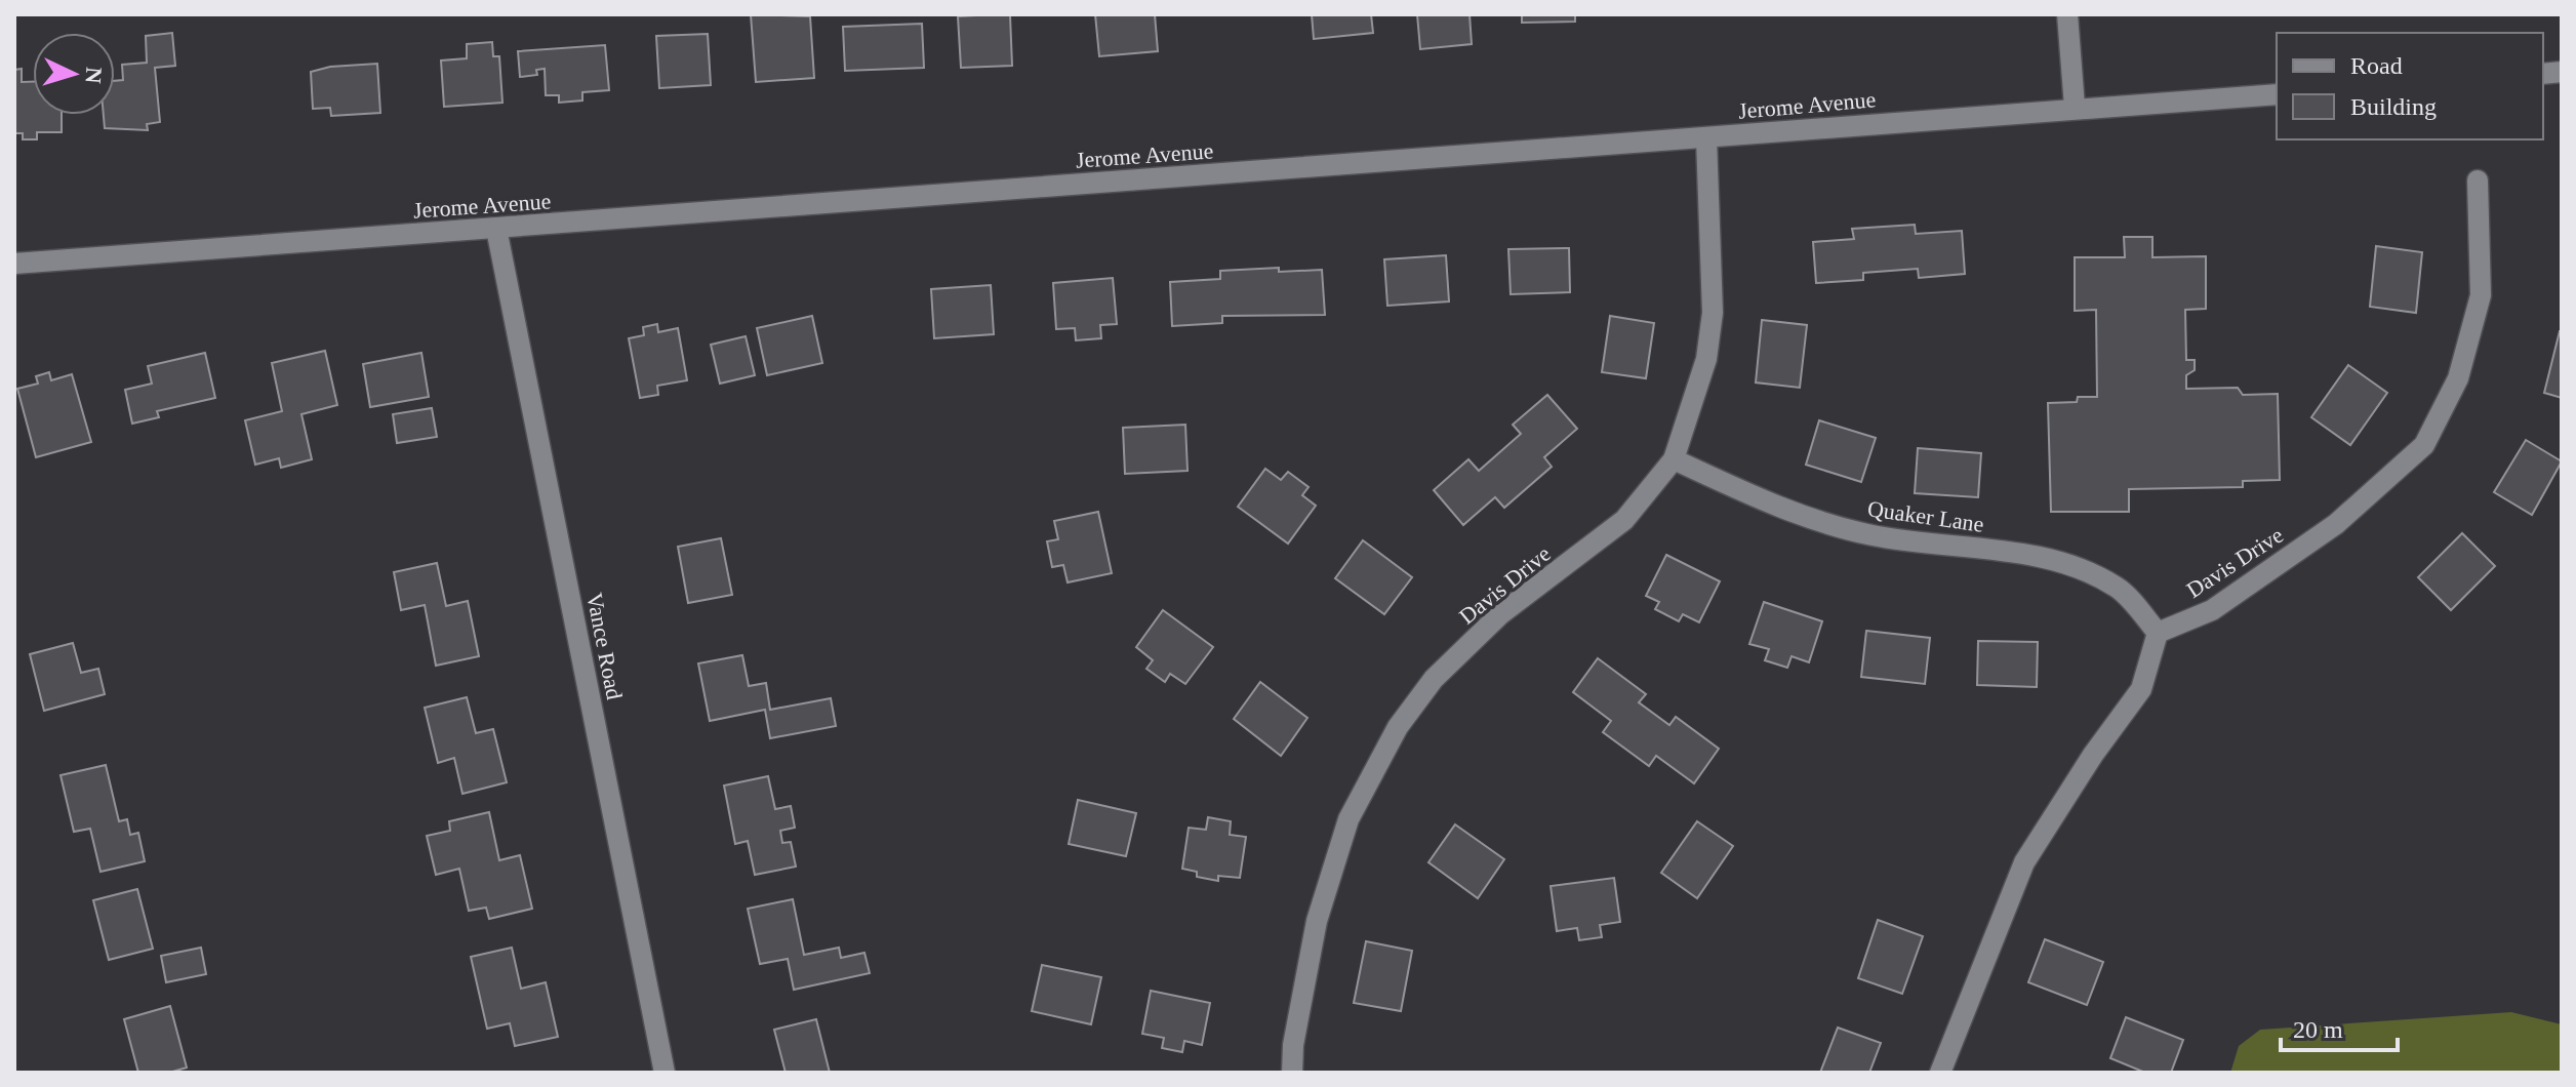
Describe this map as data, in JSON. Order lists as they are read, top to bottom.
{
  "streets": {
    "street": [
      "Jerome Avenue",
      "Quaker Lane",
      "Davis Drive",
      "Vance Road"
    ]
  },
  "crossings": [
    ["Jerome Avenue", "Davis Drive"],
    ["Jerome Avenue", "Vance Road"],
    ["Quaker Lane", "Davis Drive"]
  ],
  "legend": ["Road", "Building"],
  "scale_bar": "20 m",
  "north": "right"
}
